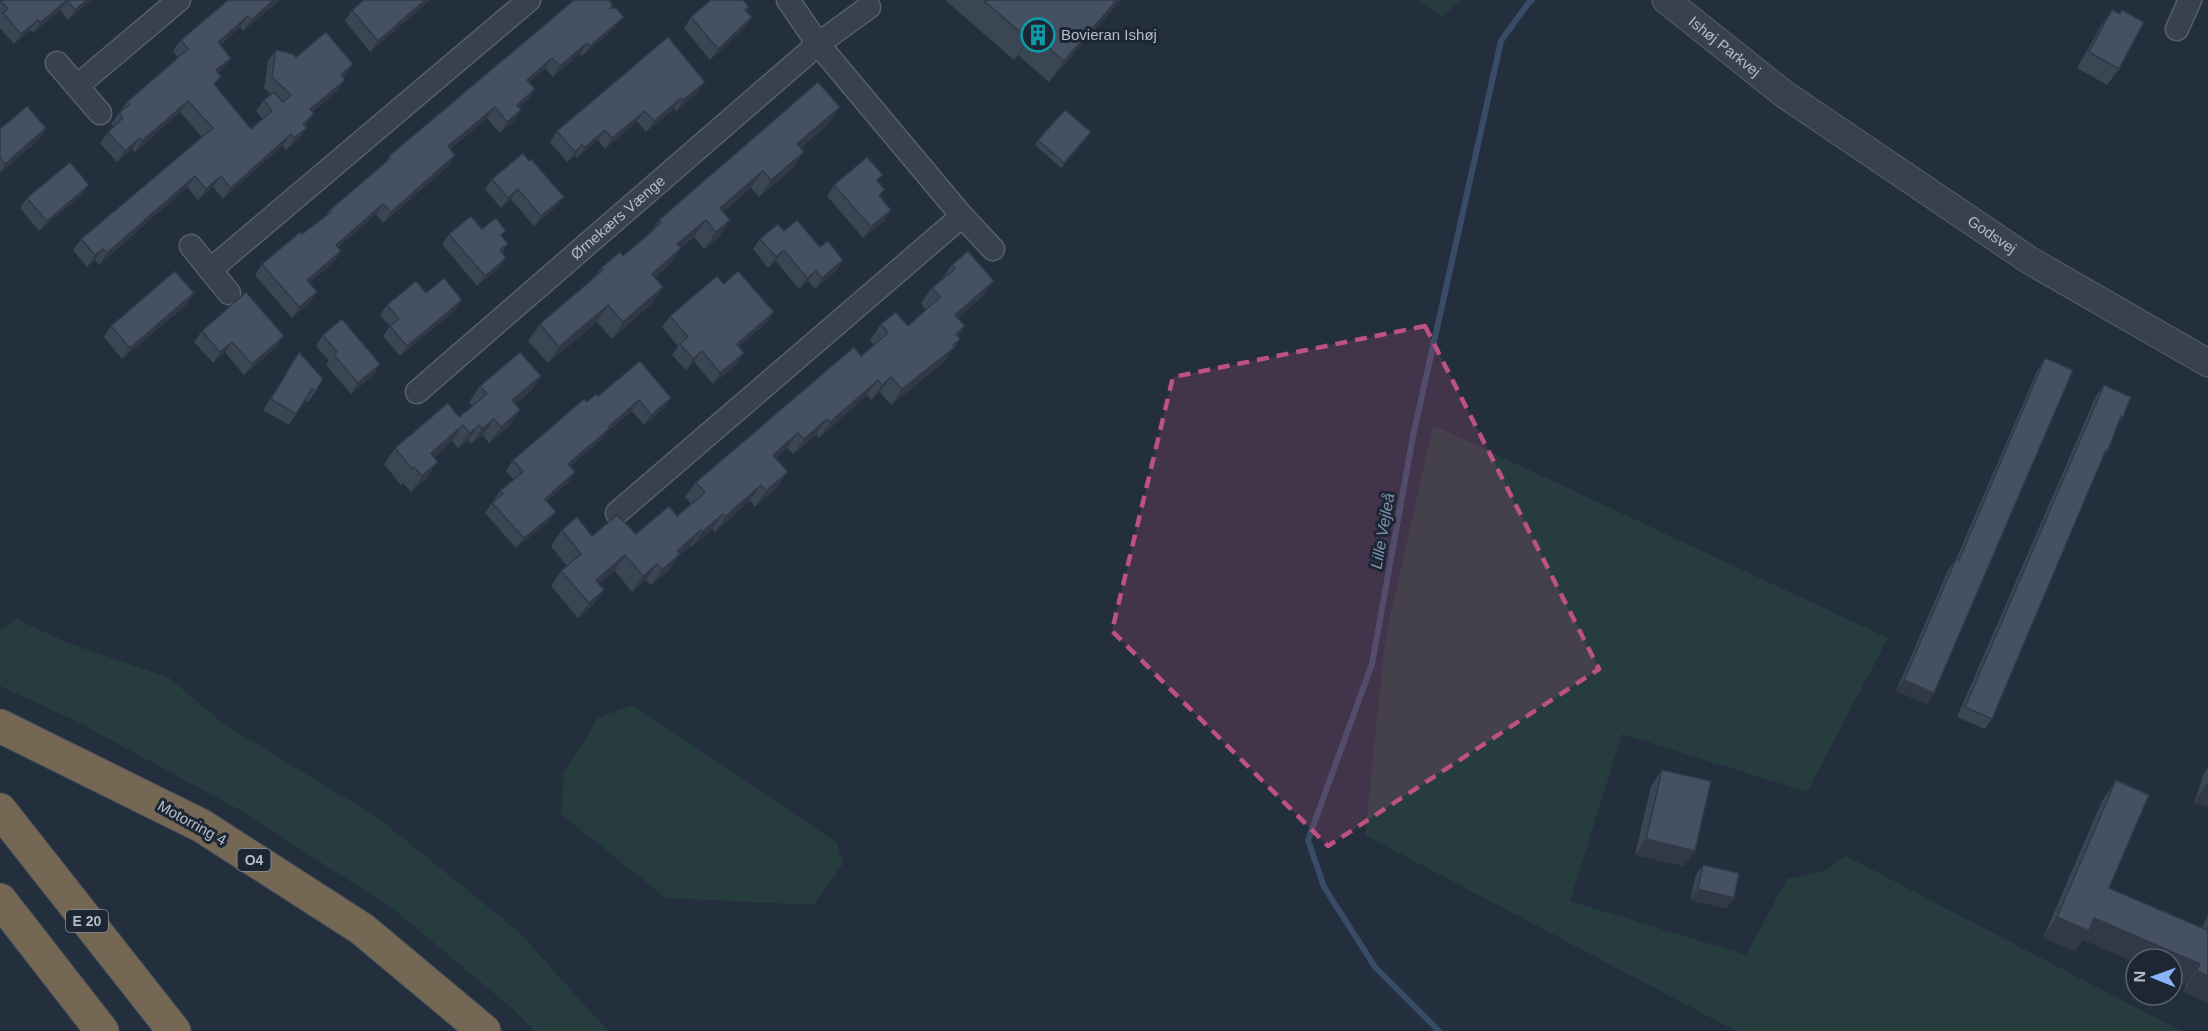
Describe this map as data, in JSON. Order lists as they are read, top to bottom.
{
  "streets": {
    "highway": ["Motorring 4", "O4", "E 20"],
    "street": ["Ishøj Parkvej", "Ørnekærs Vænge", "Godsvej"]
  },
  "crossings": [
    ["Ishøj Parkvej", "Godsvej"]
  ],
  "water": ["Lille Vejleå"],
  "places": {
    "building": ["Bovieran Ishøj"]
  },
  "north": "left"
}
